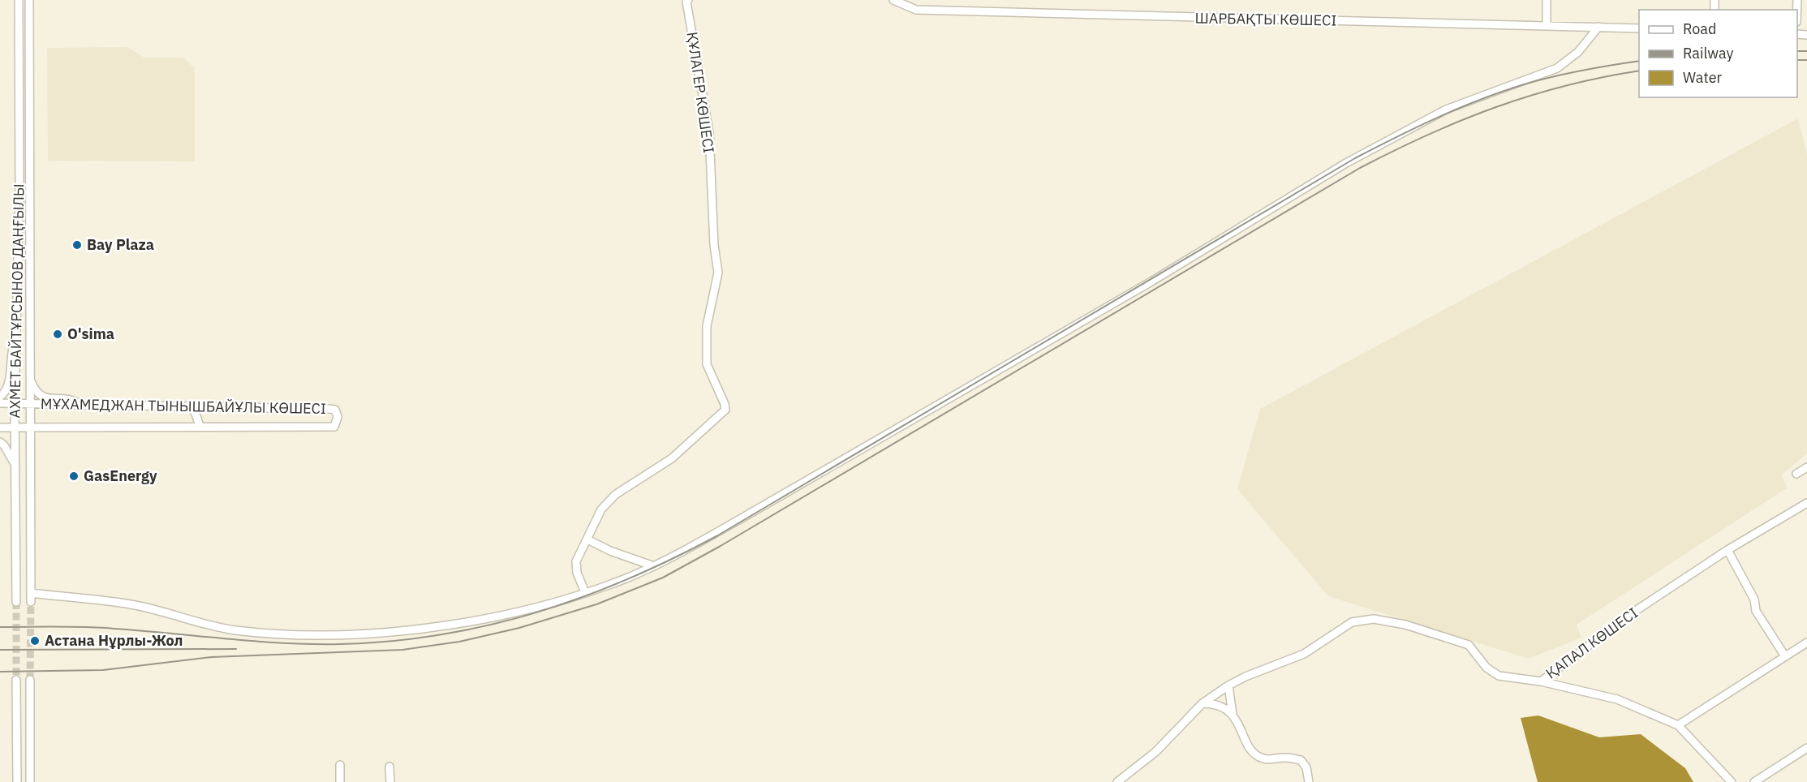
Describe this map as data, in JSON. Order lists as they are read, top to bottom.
{
  "streets": {
    "street": [
      "ШАРБАҚТЫ КӨШЕСІ",
      "ҚҰЛАГЕР КӨШЕСІ",
      "АХМЕТ БАЙТҰРСЫНОВ ДАҢҒЫЛЫ",
      "МҰХАМЕДЖАН ТЫНЫШБАЙҰЛЫ КӨШЕСІ",
      "ҚАПАЛ КӨШЕСІ"
    ]
  },
  "crossings": [
    ["АХМЕТ БАЙТҰРСЫНОВ ДАҢҒЫЛЫ", "МҰХАМЕДЖАН ТЫНЫШБАЙҰЛЫ КӨШЕСІ"]
  ],
  "places": [
    "Bay Plaza",
    "O'sima",
    "GasEnergy",
    "Астана Нұрлы-Жол"
  ],
  "legend": ["Road", "Railway", "Water"]
}
